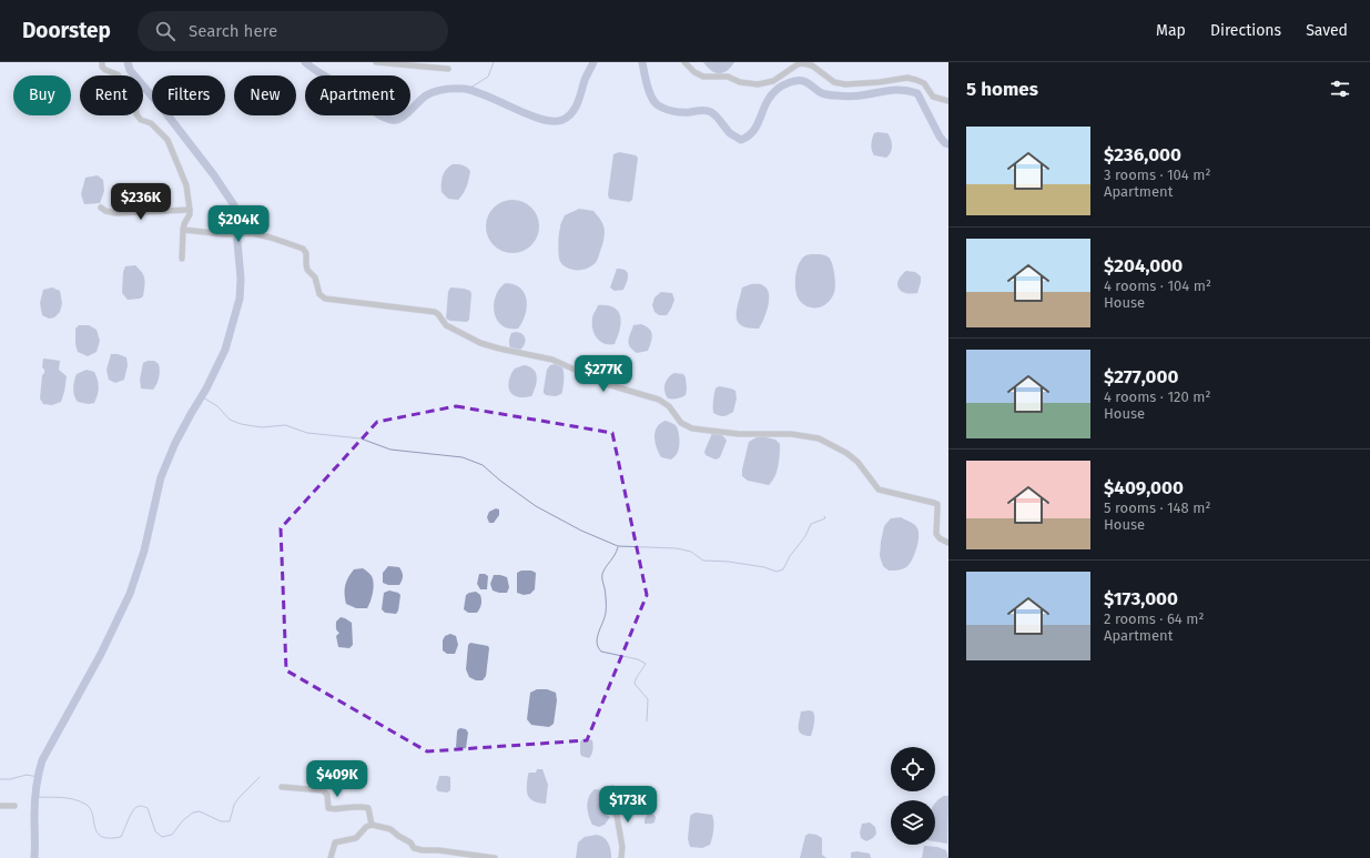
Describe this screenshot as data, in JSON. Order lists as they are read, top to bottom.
{
  "page": {
    "header": "Doorstep",
    "search": "Search here",
    "nav": ["Map", "Directions", "Saved"],
    "heading": "5 homes",
    "chip": [
      "Buy",
      "Rent",
      "Filters",
      "New",
      "Apartment"
    ],
    "list": [
      {
        "name": "$236,000",
        "note": "3 rooms · 104 m² · Apartment"
      },
      {
        "name": "$204,000",
        "note": "4 rooms · 104 m² · House"
      },
      {
        "name": "$277,000",
        "note": "4 rooms · 120 m² · House"
      },
      {
        "name": "$409,000",
        "note": "5 rooms · 148 m² · House"
      },
      {
        "name": "$173,000",
        "note": "2 rooms · 64 m² · Apartment"
      }
    ],
    "price": [
      "$236K",
      "$204K",
      "$277K",
      "$409K",
      "$173K"
    ]
  }
}
